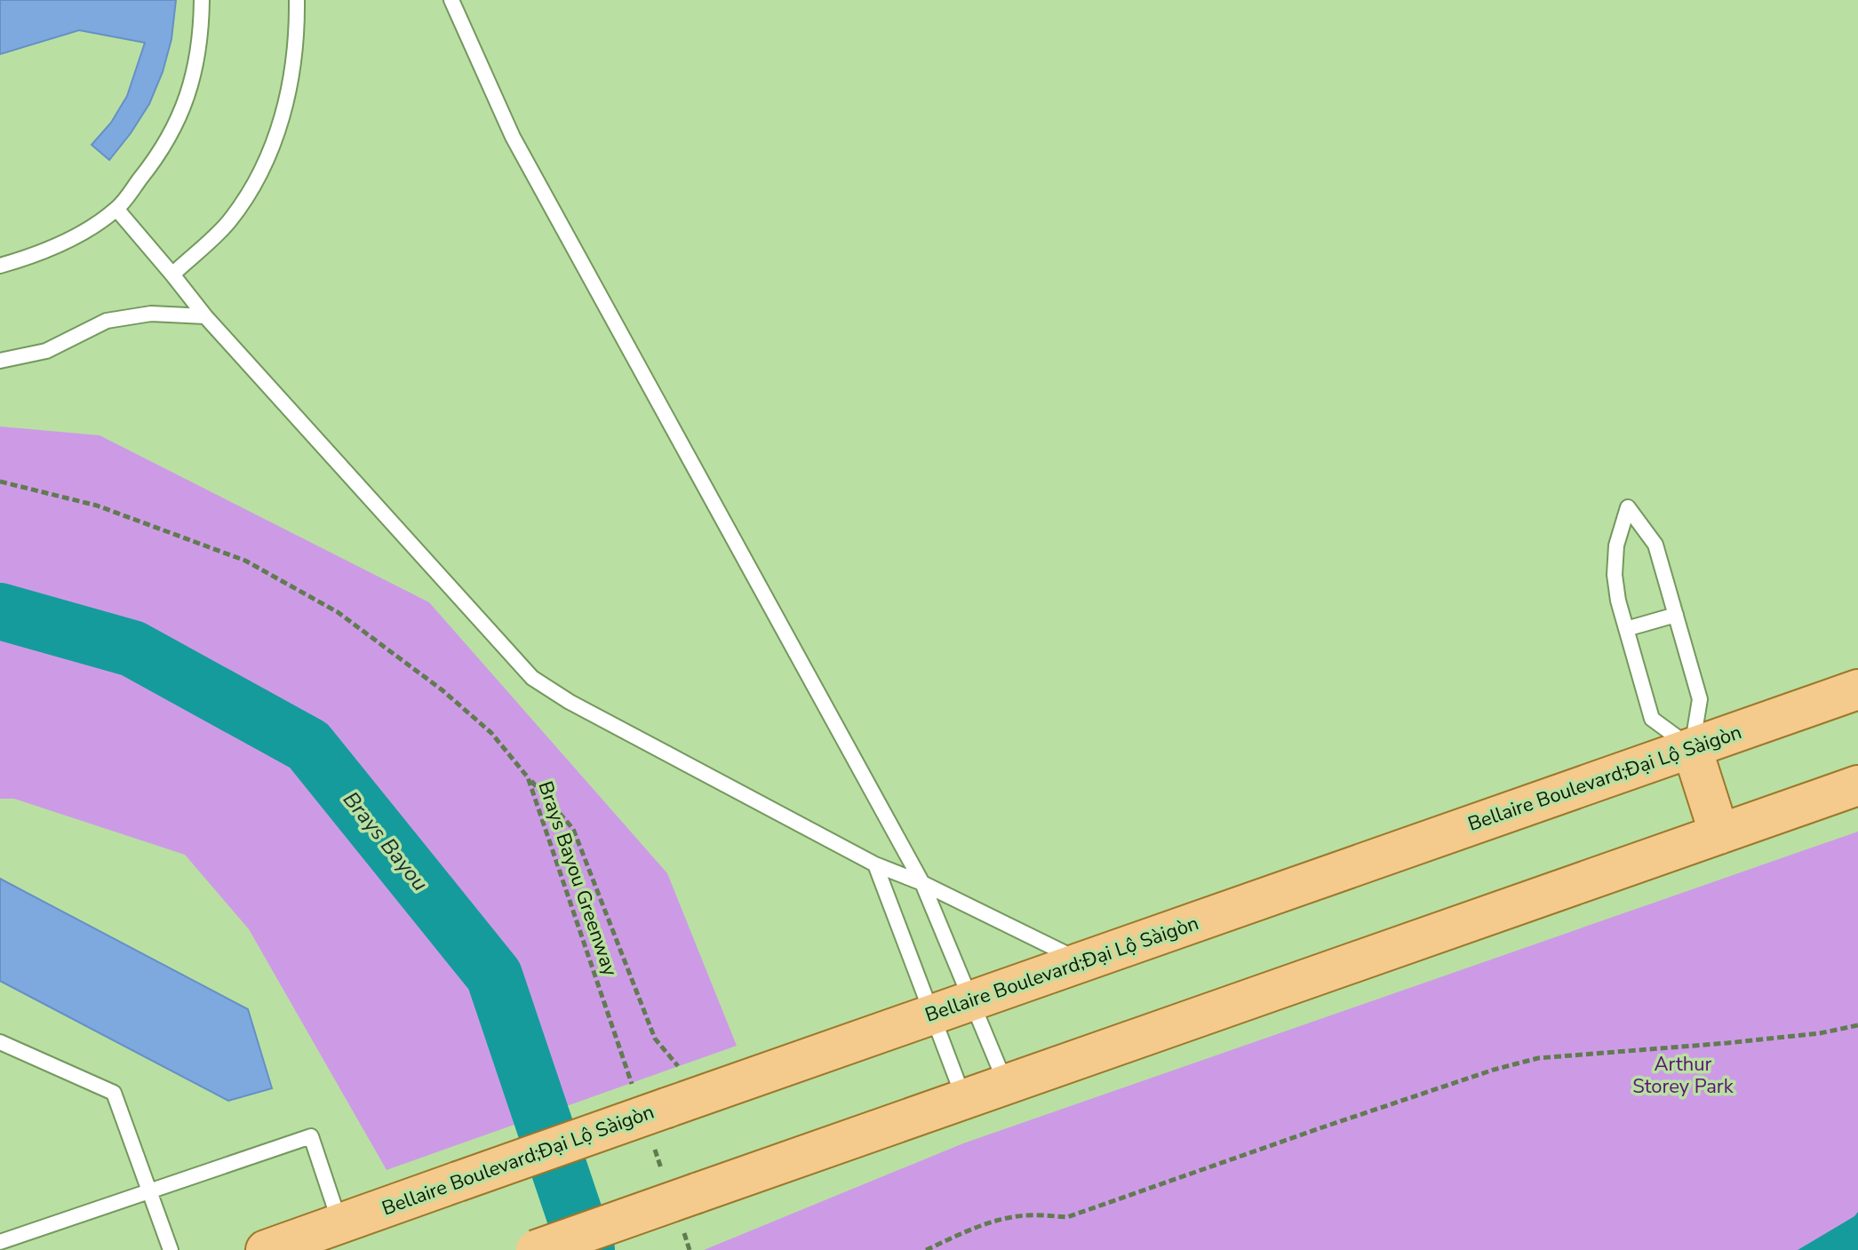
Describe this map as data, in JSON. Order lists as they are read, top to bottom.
{
  "streets": {
    "main road": ["Bellaire Boulevard;Đại Lộ Sàigòn"],
    "path": ["Brays Bayou Greenway"]
  },
  "crossings": [
    ["Bellaire Boulevard;Đại Lộ Sàigòn", "Brays Bayou Greenway"]
  ],
  "water": ["Brays Bayou"],
  "parks": ["Arthur Storey Park"]
}
